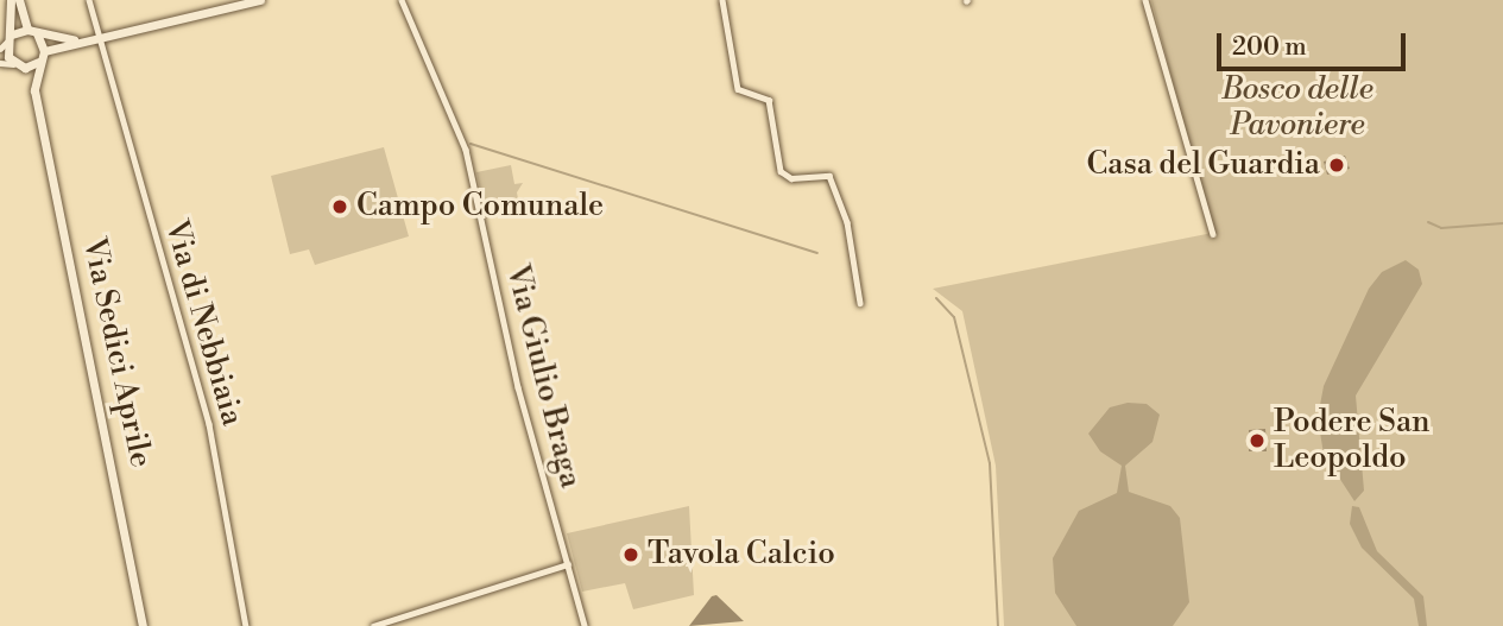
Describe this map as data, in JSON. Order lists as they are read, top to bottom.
{
  "streets": {
    "main road": ["Via Sedici Aprile"],
    "street": ["Via di Nebbiaia", "Via Giulio Braga"]
  },
  "parks": ["Bosco delle Pavoniere"],
  "places": [
    "Casa del Guardia",
    "Campo Comunale",
    "Podere San Leopoldo",
    "Tavola Calcio"
  ],
  "scale_bar": "200 m"
}
